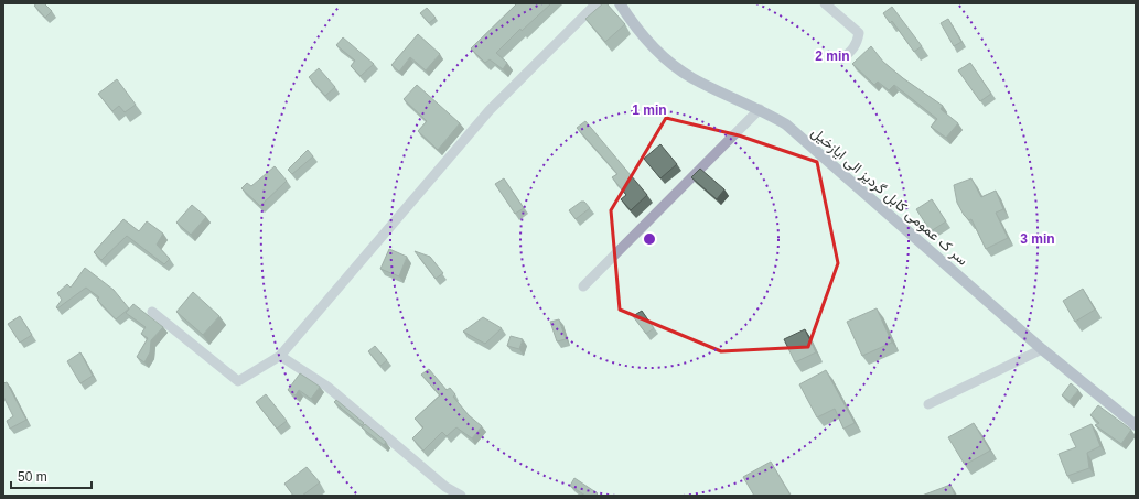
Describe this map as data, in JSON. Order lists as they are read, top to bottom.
{
  "streets": {
    "main road": ["سر ک عمومی کابل گردیز الی ایازخیل"]
  },
  "scale_bar": "50 m",
  "rings": ["2 min", "1 min", "3 min"]
}
